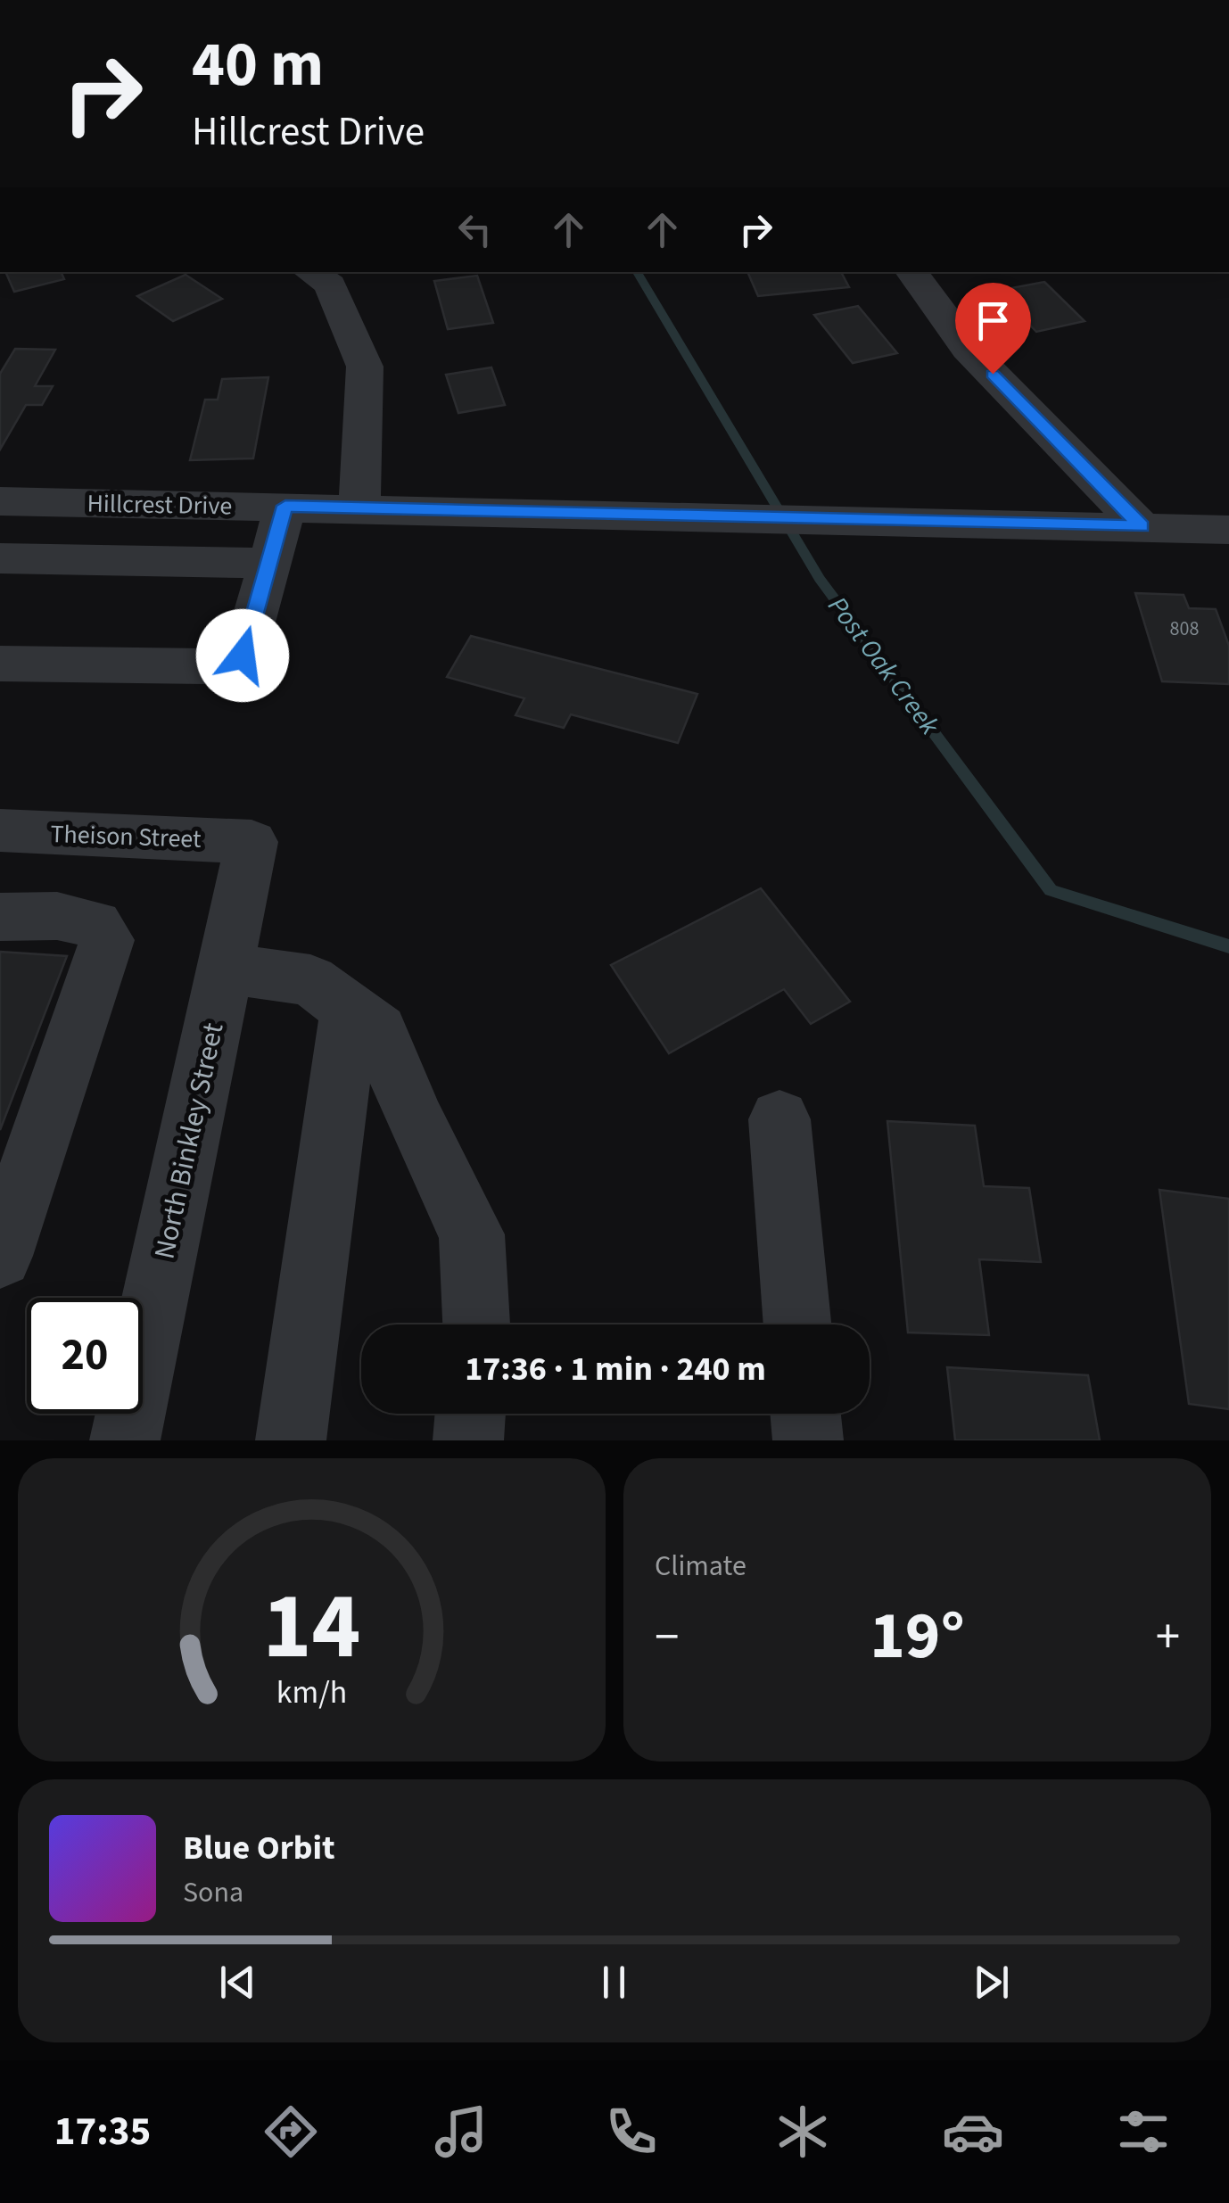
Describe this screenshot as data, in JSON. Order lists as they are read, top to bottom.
{
  "streets": {
    "street": ["Hillcrest Drive", "Theison Street", "North Binkley Street"]
  },
  "crossings": [
    ["Theison Street", "North Binkley Street"]
  ],
  "water": ["Post Oak Creek"],
  "house_numbers": ["808"],
  "page": {
    "turn": ["40 m", "Hillcrest Drive"],
    "limit": "20",
    "trip": "17:36 · 1 min · 240 m",
    "tile": "Climate",
    "heat": ["−", "19°", "+"],
    "song": ["Blue Orbit", "Sona"],
    "tabs": "17:35",
    "gauge": ["14", "km/h"]
  }
}
